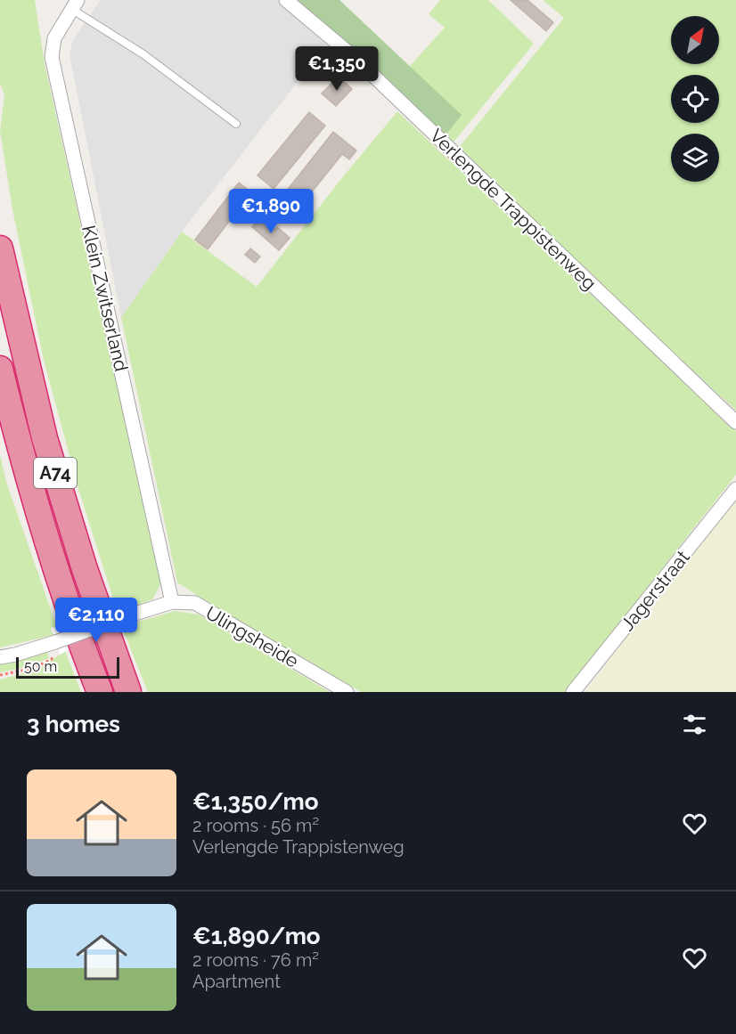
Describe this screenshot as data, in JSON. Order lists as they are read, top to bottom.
{
  "streets": {
    "highway": ["A74"],
    "street": [
      "Verlengde Trappistenweg",
      "Klein Zwitserland",
      "Jagerstraat",
      "Ulingsheide"
    ]
  },
  "crossings": [
    ["Klein Zwitserland", "Ulingsheide"]
  ],
  "scale_bar": "50 m",
  "north": "top right",
  "page": {
    "price": ["€1,350", "€1,890", "€2,110"],
    "scale": "50 m",
    "heading": "3 homes",
    "list": [
      {
        "name": "€1,350/mo",
        "note": "2 rooms · 56 m² · Verlengde Trappistenweg"
      },
      {
        "name": "€1,890/mo",
        "note": "2 rooms · 76 m² · Apartment"
      }
    ]
  }
}
